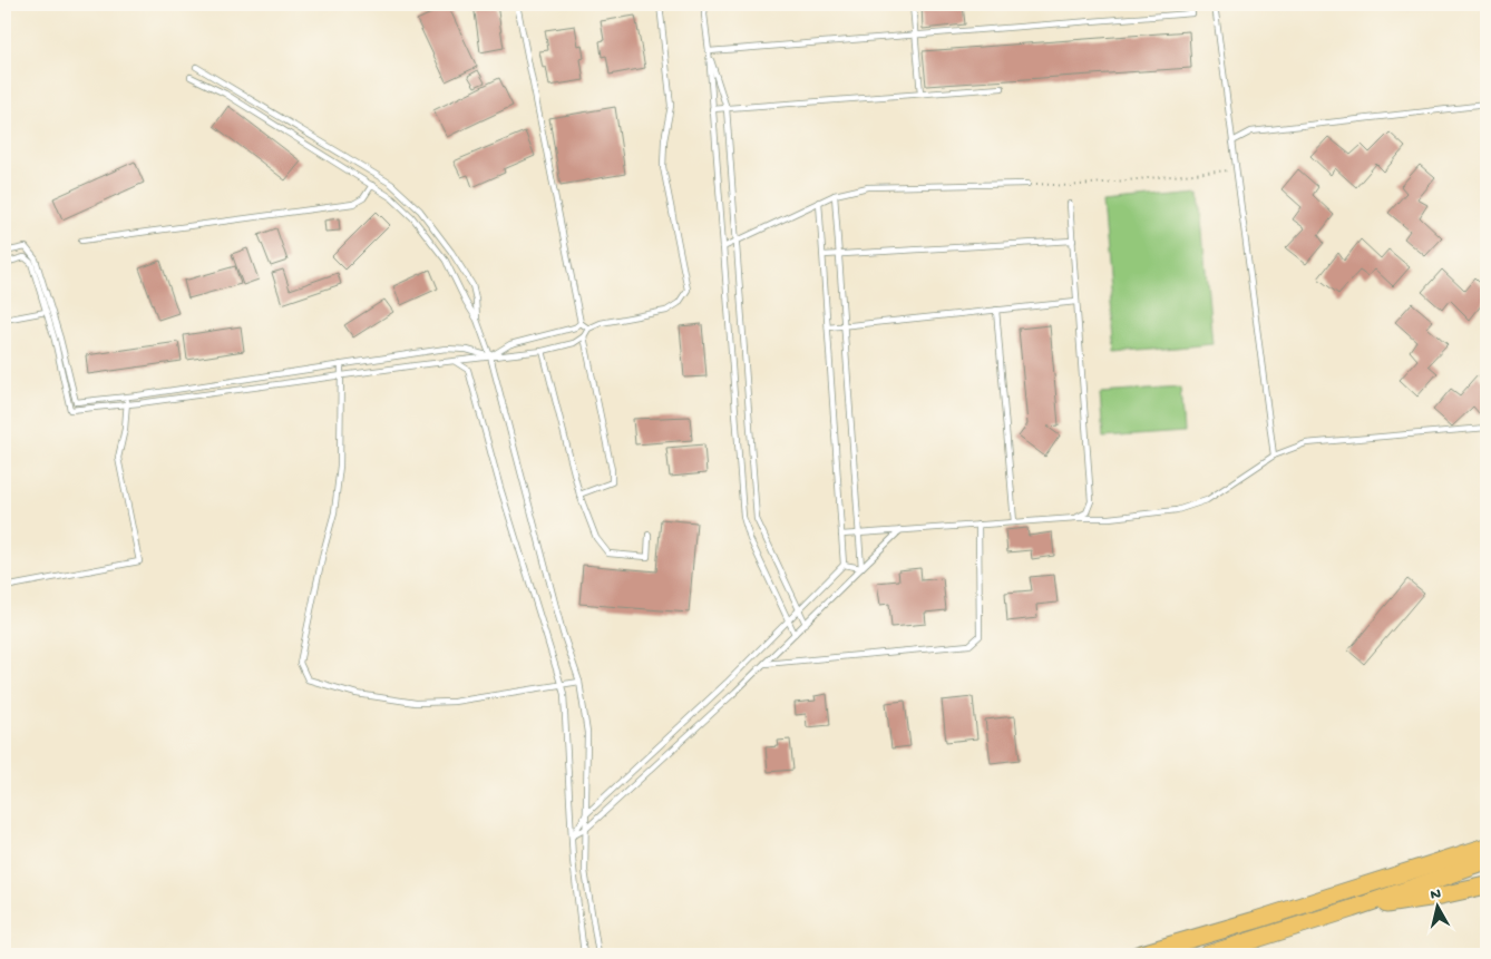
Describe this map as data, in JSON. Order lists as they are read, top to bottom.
{
  "north": "top"
}
